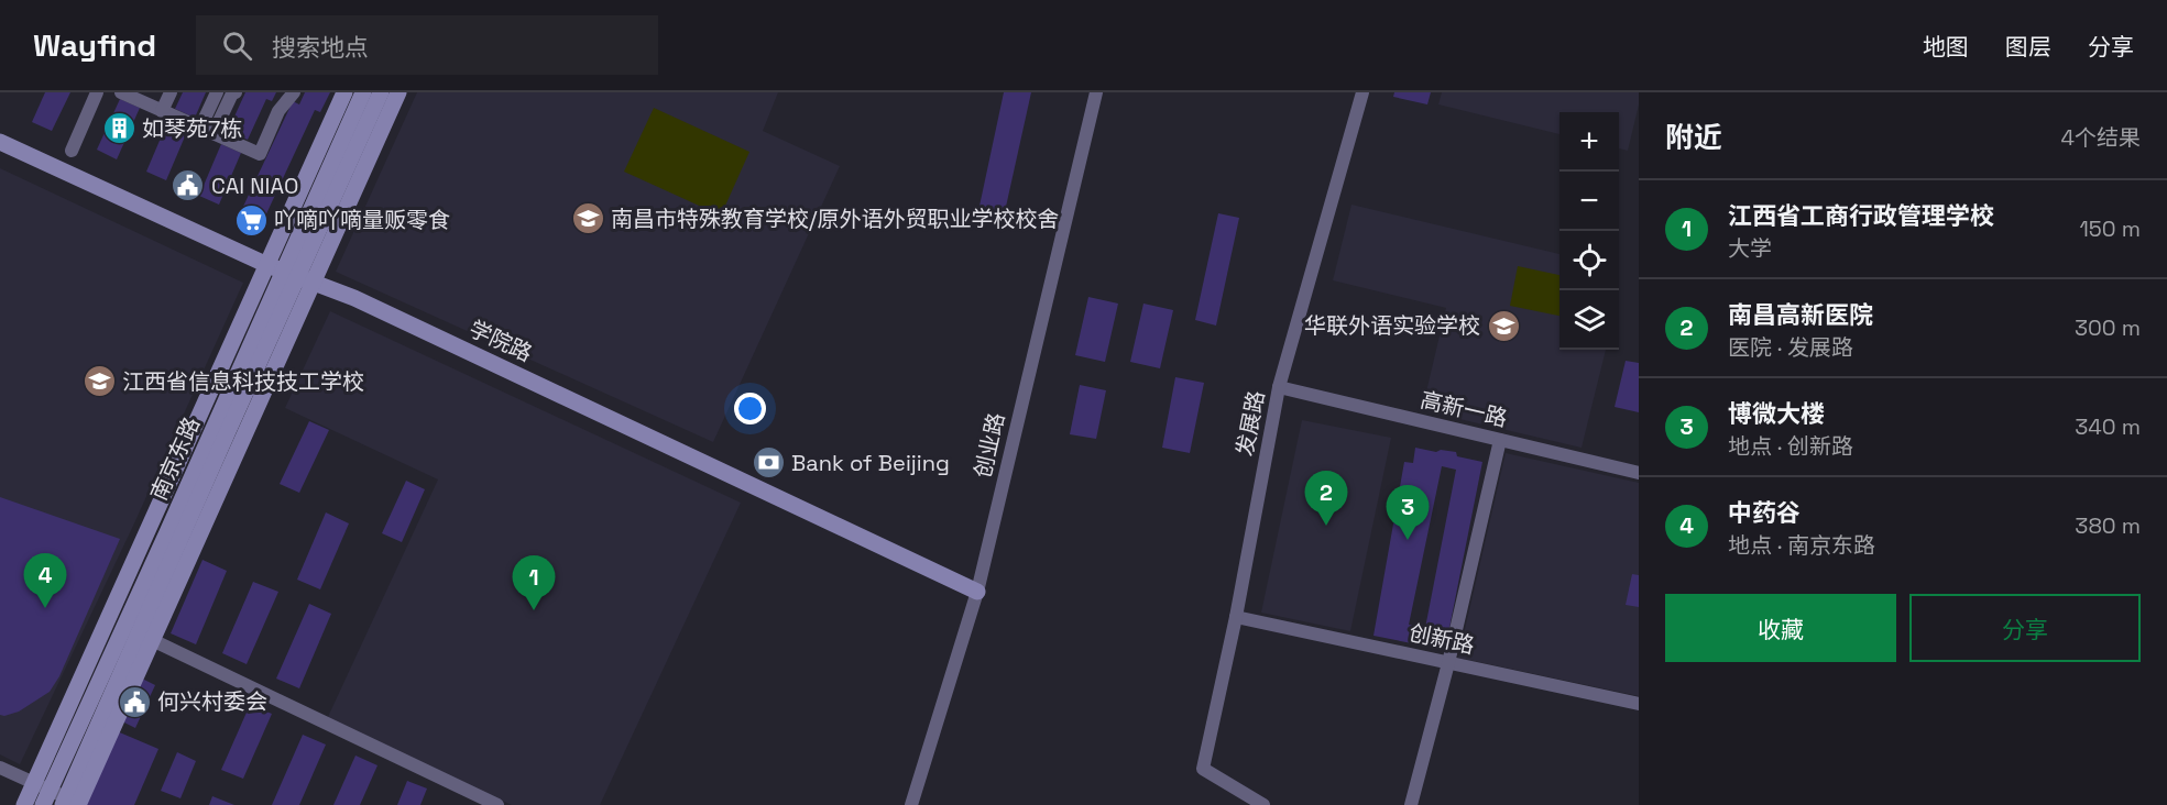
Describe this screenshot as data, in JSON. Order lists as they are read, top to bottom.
{
  "streets": {
    "street": [
      "学院路",
      "高新一路",
      "发展路",
      "创业路",
      "南京东路",
      "创新路"
    ]
  },
  "crossings": [
    ["学院路", "创业路"],
    ["学院路", "南京东路"],
    ["高新一路", "发展路"],
    ["发展路", "创新路"]
  ],
  "places": {
    "building": ["如琴苑7栋"],
    "public building": ["CAI NIAO", "何兴村委会"],
    "school or university": ["南昌市特殊教育学校/原外语外贸职业学校校舍", "华联外语实验学校", "江西省信息科技技工学校"],
    "supermarket": ["吖嘀吖嘀量贩零食"],
    "bank": ["Bank of Beijing"]
  },
  "page": {
    "header": "Wayfind",
    "search": "搜索地点",
    "nav": ["地图", "图层", "分享"],
    "heading": ["附近", "4个结果"],
    "map_buttons": ["+", "−"],
    "list": [
      {
        "mark": "1",
        "name": "江西省工商行政管理学校",
        "note": "大学",
        "value": "150 m"
      },
      {
        "mark": "2",
        "name": "南昌高新医院",
        "note": "医院 · 发展路",
        "value": "300 m"
      },
      {
        "mark": "3",
        "name": "博微大楼",
        "note": "地点 · 创新路",
        "value": "340 m"
      },
      {
        "mark": "4",
        "name": "中药谷",
        "note": "地点 · 南京东路",
        "value": "380 m"
      }
    ],
    "pins": [
      "2",
      "3",
      "4",
      "1"
    ],
    "buttons": ["收藏", "分享"]
  }
}
